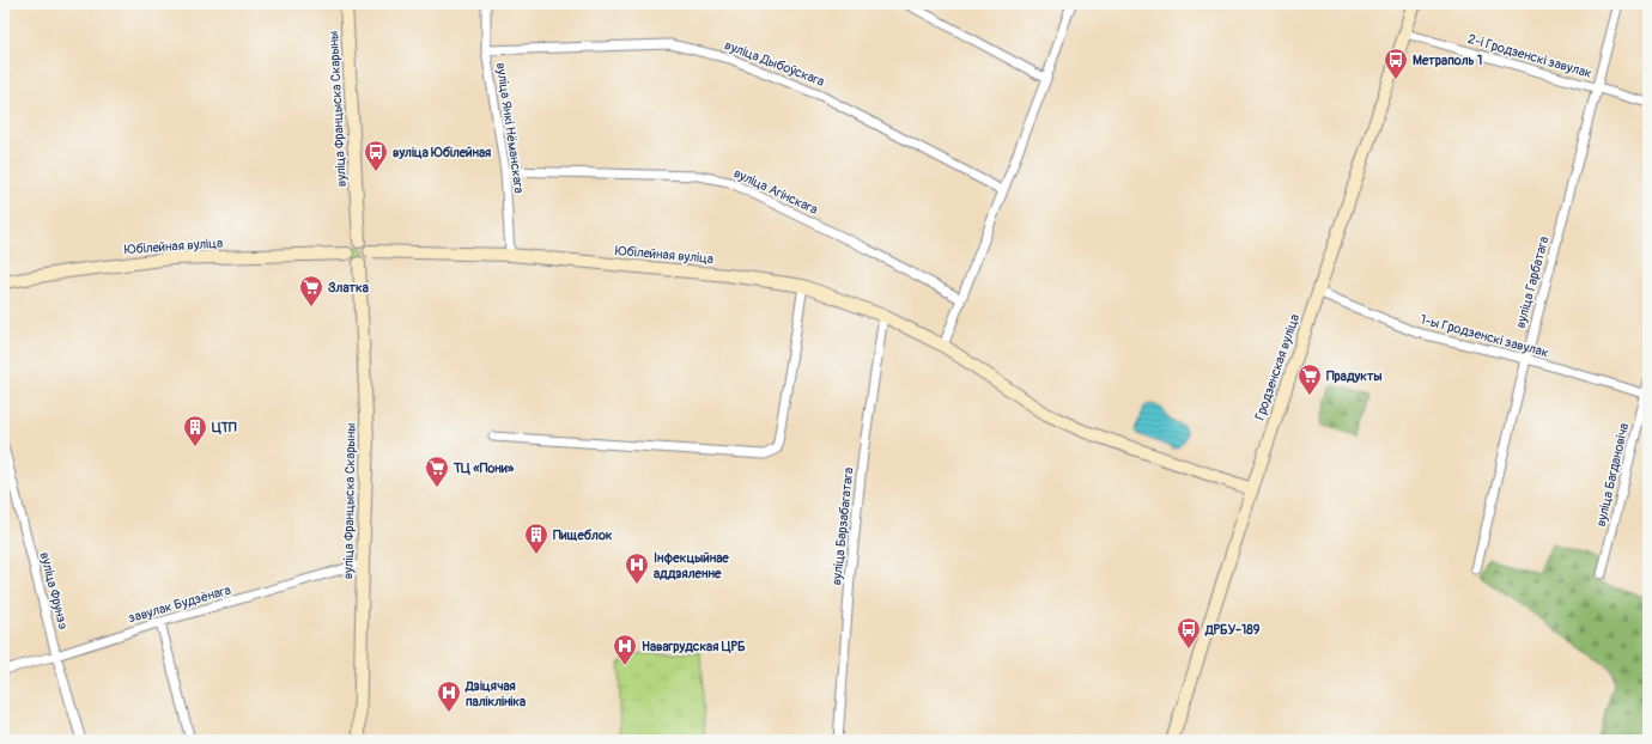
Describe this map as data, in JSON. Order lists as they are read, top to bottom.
{
  "streets": {
    "street": [
      "2-і Гродзенскі завулак",
      "вуліца Дыбоўскага",
      "вуліца Францыска Скарыны",
      "вуліца Янкі Нёманскага",
      "вуліца Агінскага",
      "Юбілейная вуліца",
      "вуліца Гарбатага",
      "1-ы Гродзенскі завулак",
      "Гродзенская вуліца",
      "вуліца Багдановіча",
      "вуліца Барзабагатага",
      "вуліца Фрунзэ",
      "завулак Будзёнага"
    ]
  },
  "crossings": [
    ["2-і Гродзенскі завулак", "вуліца Гарбатага"],
    ["2-і Гродзенскі завулак", "Гродзенская вуліца"],
    ["вуліца Дыбоўскага", "вуліца Янкі Нёманскага"],
    ["вуліца Францыска Скарыны", "Юбілейная вуліца"],
    ["вуліца Францыска Скарыны", "завулак Будзёнага"],
    ["вуліца Янкі Нёманскага", "вуліца Агінскага"],
    ["вуліца Янкі Нёманскага", "Юбілейная вуліца"],
    ["Юбілейная вуліца", "Гродзенская вуліца"],
    ["Юбілейная вуліца", "вуліца Барзабагатага"],
    ["вуліца Гарбатага", "1-ы Гродзенскі завулак"],
    ["1-ы Гродзенскі завулак", "Гродзенская вуліца"],
    ["1-ы Гродзенскі завулак", "вуліца Багдановіча"],
    ["вуліца Фрунзэ", "завулак Будзёнага"]
  ],
  "places": {
    "bus stop": ["Метраполь 1", "вуліца Юбілейная", "ДРБУ-189"],
    "supermarket": ["Златка", "Прадукты", "ТЦ «Пони»"],
    "building": ["ЦТП", "Пищеблок"],
    "hospital": ["Інфекцыйнае аддзяленне", "Навагрудская ЦРБ", "Дзіцячая паліклініка"]
  }
}
